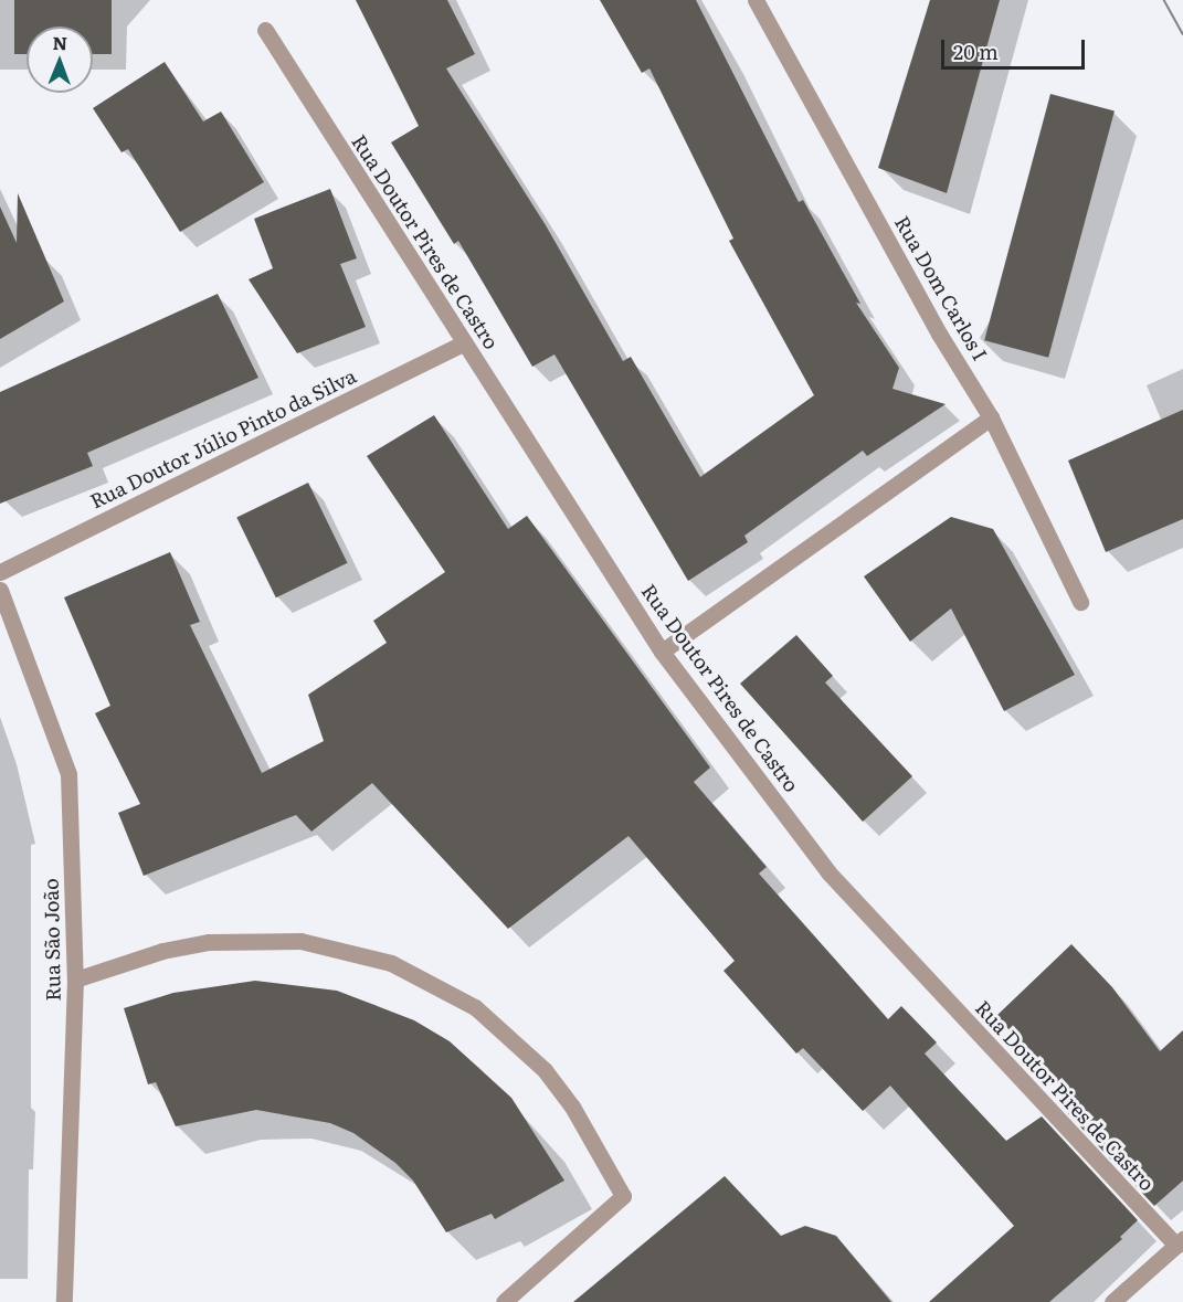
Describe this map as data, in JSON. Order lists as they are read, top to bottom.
{
  "streets": {
    "street": [
      "Rua Doutor Pires de Castro",
      "Rua Dom Carlos I",
      "Rua Doutor Júlio Pinto da Silva",
      "Rua São João"
    ]
  },
  "crossings": [
    ["Rua Doutor Pires de Castro", "Rua Doutor Júlio Pinto da Silva"]
  ],
  "scale_bar": "20 m",
  "north": "top"
}
